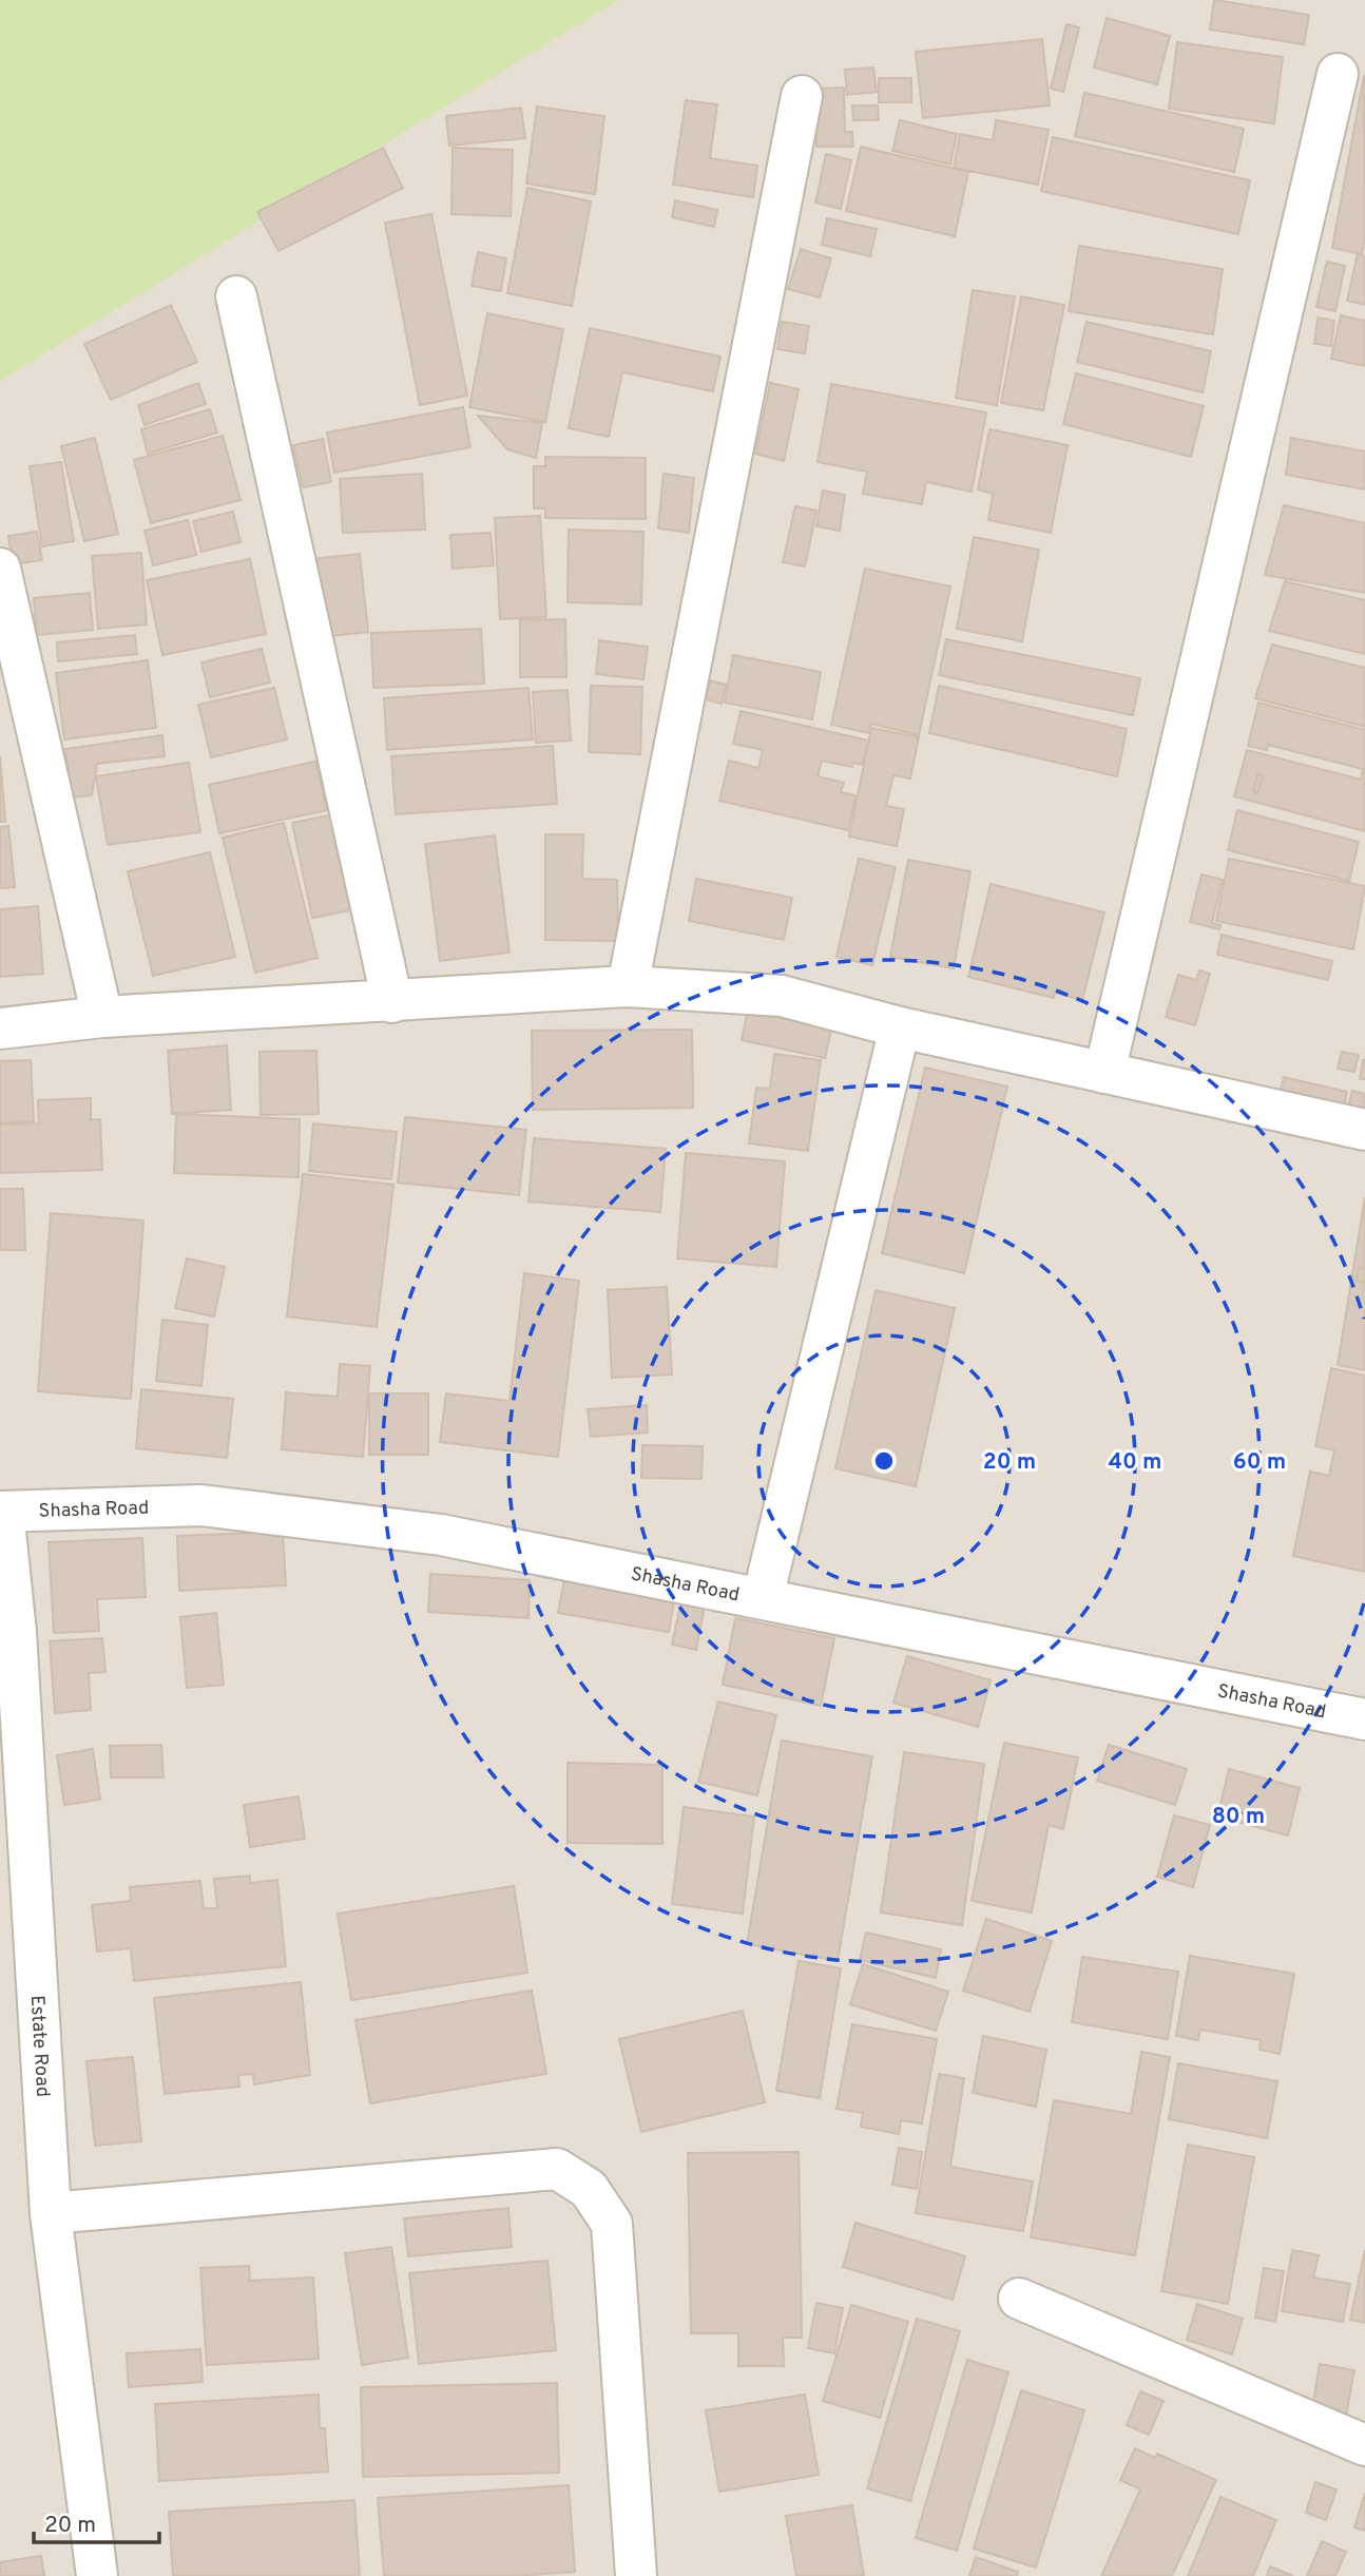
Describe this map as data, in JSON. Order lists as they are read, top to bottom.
{
  "streets": {
    "street": ["Shasha Road", "Estate Road"]
  },
  "crossings": [
    ["Shasha Road", "Estate Road"]
  ],
  "scale_bar": "20 m",
  "rings": [
    "20 m",
    "40 m",
    "60 m",
    "80 m"
  ]
}
